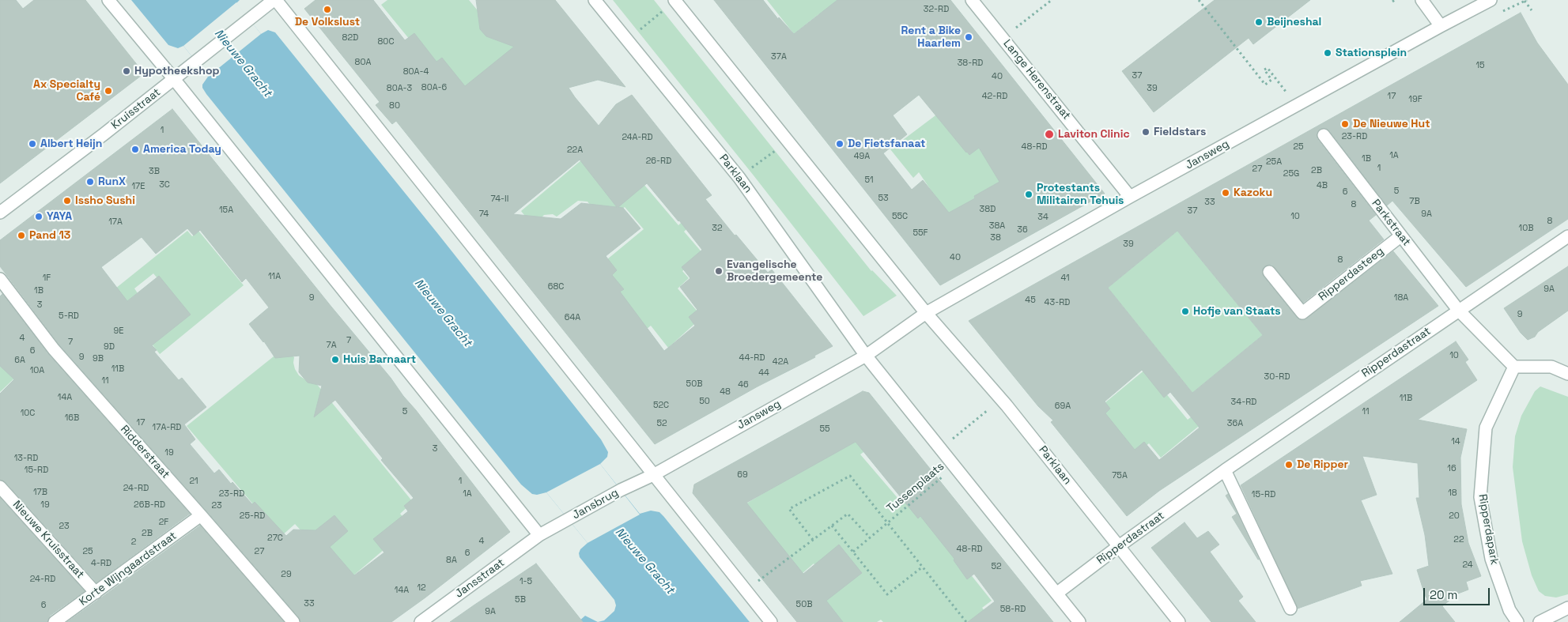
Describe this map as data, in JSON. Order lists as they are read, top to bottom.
{
  "streets": {
    "street": [
      "Lange Herenstraat",
      "Kruisstraat",
      "Jansweg",
      "Parklaan",
      "Parkstraat",
      "Ripperdasteeg",
      "Ripperdastraat",
      "Ridderstraat",
      "Jansbrug",
      "Ripperdapark",
      "Nieuwe Kruisstraat",
      "Korte Wijngaardstraat",
      "Jansstraat"
    ],
    "path": ["Tussenplaats"]
  },
  "crossings": [
    ["Lange Herenstraat", "Jansweg"],
    ["Jansweg", "Parklaan"],
    ["Jansweg", "Jansbrug"],
    ["Parklaan", "Ripperdastraat"],
    ["Parklaan", "Tussenplaats"],
    ["Parkstraat", "Ripperdasteeg"],
    ["Parkstraat", "Ripperdastraat"],
    ["Ridderstraat", "Korte Wijngaardstraat"],
    ["Jansbrug", "Jansstraat"],
    ["Nieuwe Kruisstraat", "Korte Wijngaardstraat"]
  ],
  "water": ["Nieuwe Gracht"],
  "places": [
    "De Volkslust",
    "Beijneshal",
    "Rent a Bike Haarlem",
    "Stationsplein",
    "Hypotheekshop",
    "Ax Specialty Café",
    "De Nieuwe Hut",
    "Fieldstars",
    "Laviton Clinic",
    "Albert Heijn",
    "De Fietsfanaat",
    "America Today",
    "RunX",
    "Kazoku",
    "Protestants Militairen Tehuis",
    "Issho Sushi",
    "YAYA",
    "Pand 13",
    "Evangelische Broedergemeente",
    "Hofje van Staats",
    "Huis Barnaart",
    "De Ripper"
  ],
  "house_numbers": [
    "32-RD",
    "82D",
    "80C",
    "37A",
    "80A",
    "38-RD",
    "15",
    "80A-4",
    "37",
    "40",
    "80A-6",
    "80A-3",
    "39",
    "42-RD",
    "17",
    "19F",
    "80",
    "1",
    "23-RD",
    "24A-RD",
    "48-RD",
    "25",
    "22A",
    "1A",
    "49A",
    "1B",
    "26-RD",
    "25A",
    "1",
    "27",
    "2B",
    "3B",
    "25G",
    "51",
    "3C",
    "4B",
    "17E",
    "5",
    "6",
    "53",
    "74-II",
    "7B",
    "33",
    "8",
    "38D",
    "15A",
    "37",
    "74",
    "9A",
    "55C",
    "10",
    "34",
    "8",
    "17A",
    "38A",
    "32",
    "10B",
    "36",
    "55F",
    "38",
    "39",
    "40",
    "8",
    "11A",
    "1F",
    "41",
    "68C",
    "9A",
    "1B",
    "9",
    "18A",
    "45",
    "43-RD",
    "3",
    "9",
    "5-RD",
    "64A",
    "9E",
    "4",
    "7",
    "7",
    "7A",
    "9D",
    "6",
    "10",
    "9",
    "44-RD",
    "9B",
    "6A",
    "42A",
    "11B",
    "10A",
    "44",
    "30-RD",
    "11",
    "50B",
    "46",
    "48",
    "14A",
    "11B",
    "50",
    "34-RD",
    "52C",
    "69A",
    "5",
    "11",
    "10C",
    "16B",
    "17",
    "52",
    "36A",
    "17A-RD",
    "55",
    "14",
    "3",
    "19",
    "13-RD",
    "16",
    "15-RD",
    "69",
    "75A",
    "21",
    "1",
    "24-RD",
    "17B",
    "18",
    "23-RD",
    "1A",
    "15-RD",
    "19",
    "26B-RD",
    "23",
    "25-RD",
    "20",
    "2F",
    "23",
    "2B",
    "27C",
    "22",
    "4",
    "2",
    "48-RD",
    "25",
    "27",
    "6",
    "8A",
    "4-RD",
    "24",
    "52",
    "29",
    "24-RD",
    "1-5",
    "12",
    "14A",
    "5B",
    "33",
    "50B",
    "6",
    "58-RD",
    "9A"
  ],
  "scale_bar": "20 m"
}
